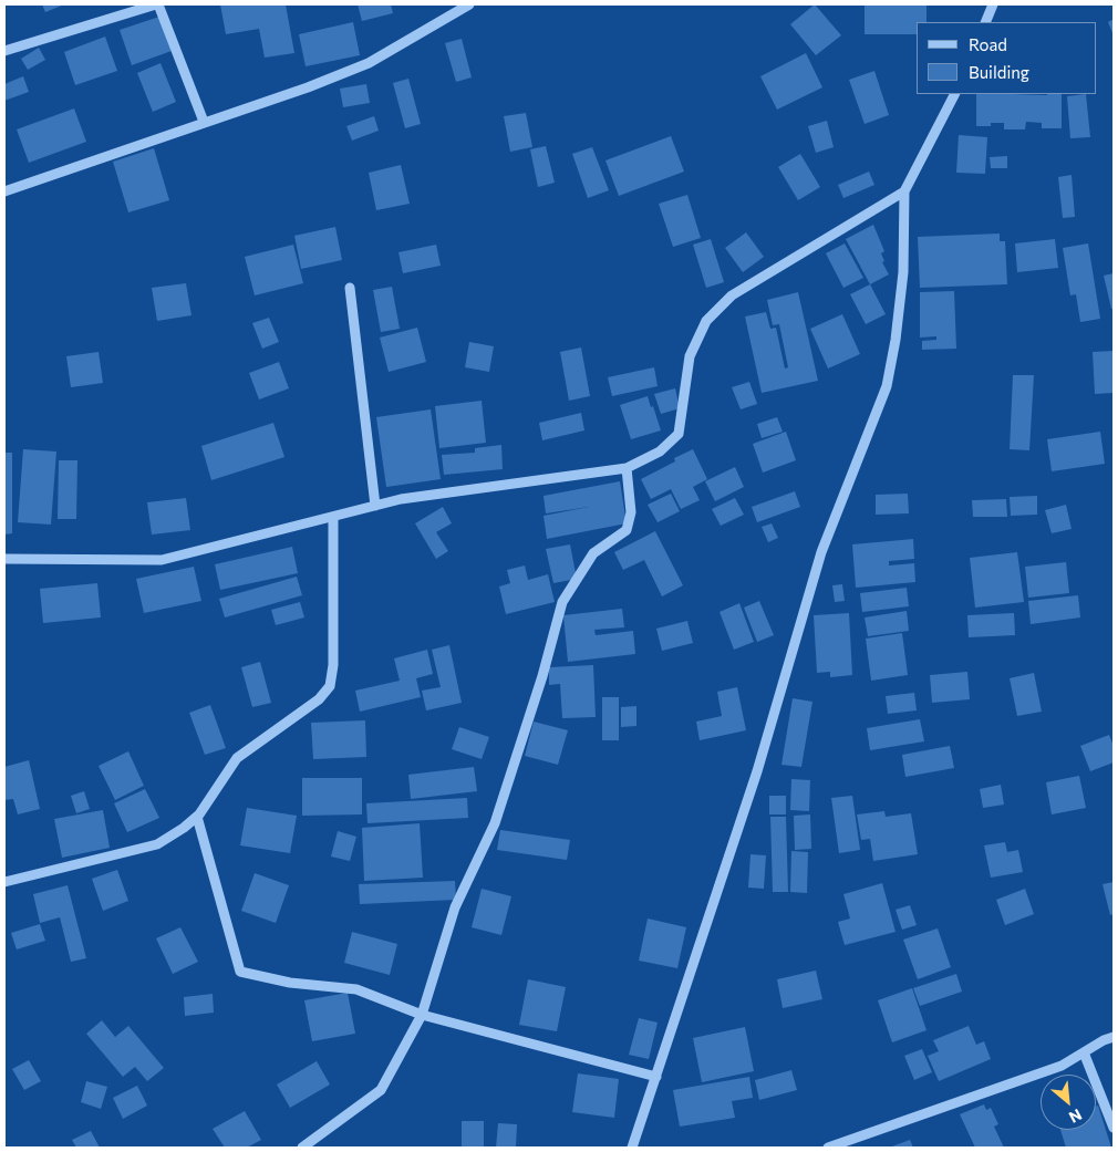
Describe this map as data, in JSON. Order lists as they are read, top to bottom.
{
  "legend": ["Road", "Building"],
  "north": "bottom right"
}
